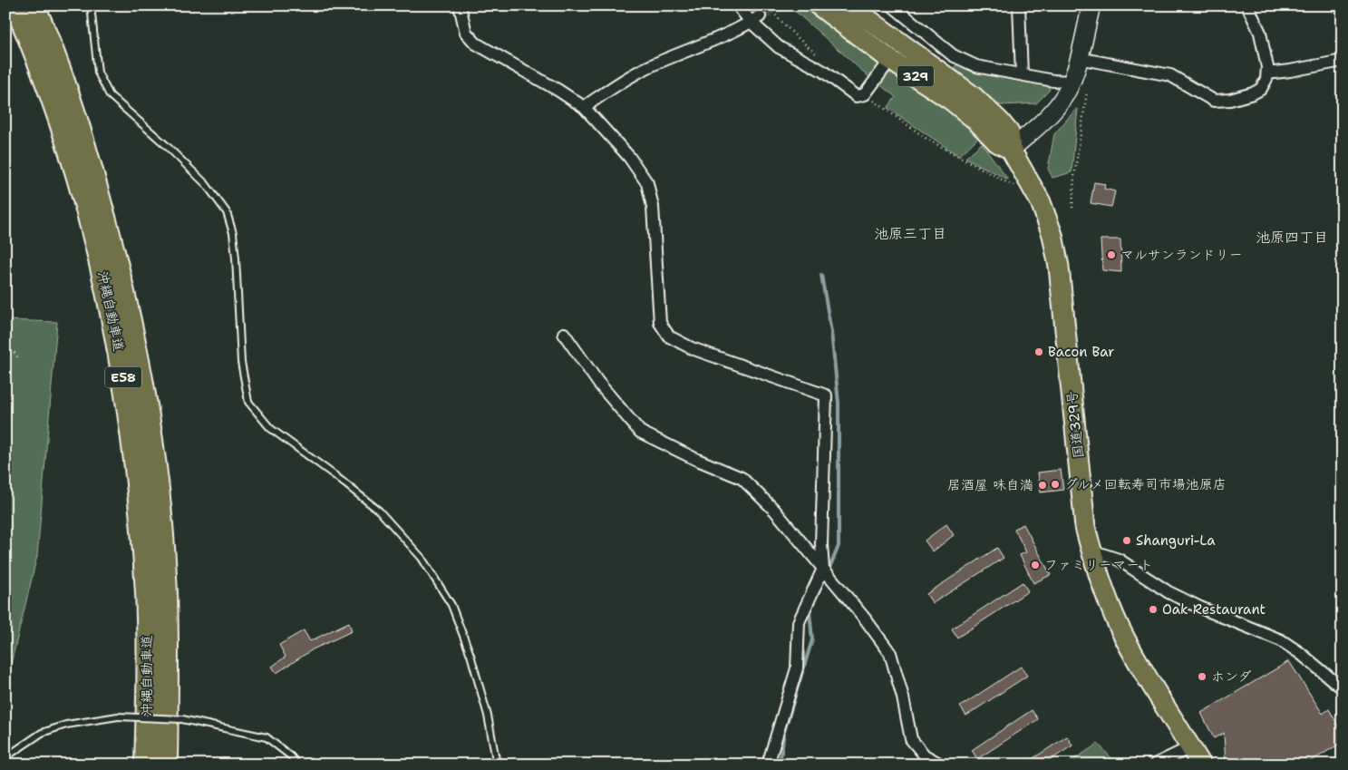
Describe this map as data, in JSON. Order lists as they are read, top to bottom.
{
  "streets": {
    "highway": [
      "329",
      "沖縄自動車道",
      "E58",
      "国道329号"
    ]
  },
  "districts": ["池原三丁目", "池原四丁目"],
  "places": [
    "マルサンランドリー",
    "Bacon Bar",
    "グルメ回転寿司市場池原店",
    "居酒屋 味自満",
    "Shanguri-La",
    "ファミリーマート",
    "Oak Restaurant",
    "ホンダ"
  ]
}
